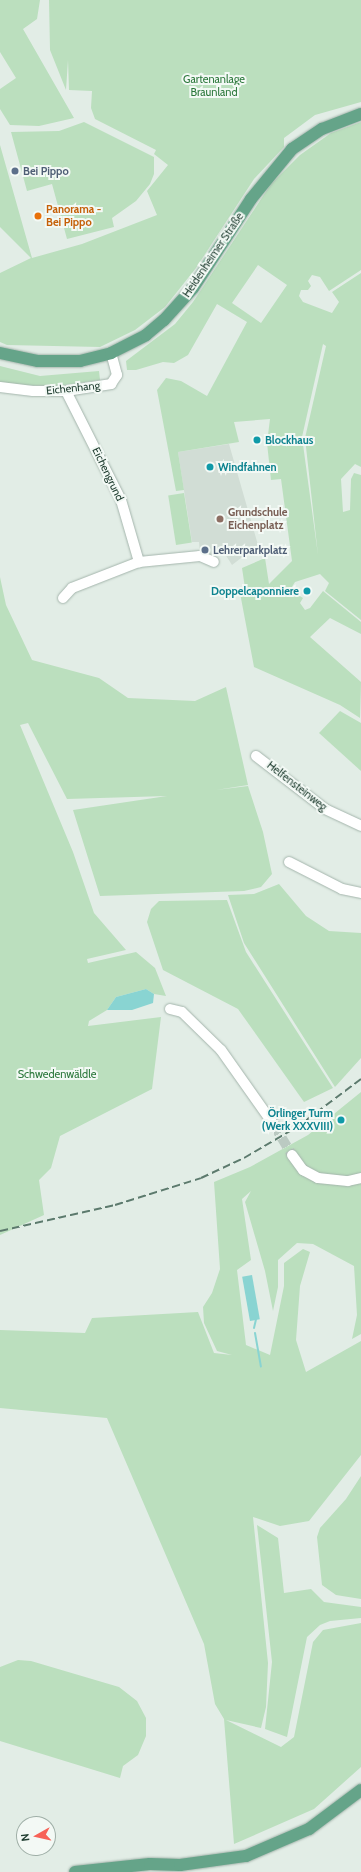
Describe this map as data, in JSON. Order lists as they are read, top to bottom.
{
  "streets": {
    "main road": ["Heidenheimer Straße"],
    "street": ["Eichenhang", "Eichengrund", "Helfensteinweg"]
  },
  "crossings": [
    ["Heidenheimer Straße", "Eichenhang"],
    ["Eichenhang", "Eichengrund"]
  ],
  "parks": ["Gartenanlage Braunland", "Schwedenwäldle"],
  "places": [
    "Bei Pippo",
    "Panorama - Bei Pippo",
    "Blockhaus",
    "Windfahnen",
    "Grundschule Eichenplatz",
    "Lehrerparkplatz",
    "Doppelcaponniere",
    "Örlinger Turm (Werk XXXVIII)"
  ],
  "north": "left"
}
